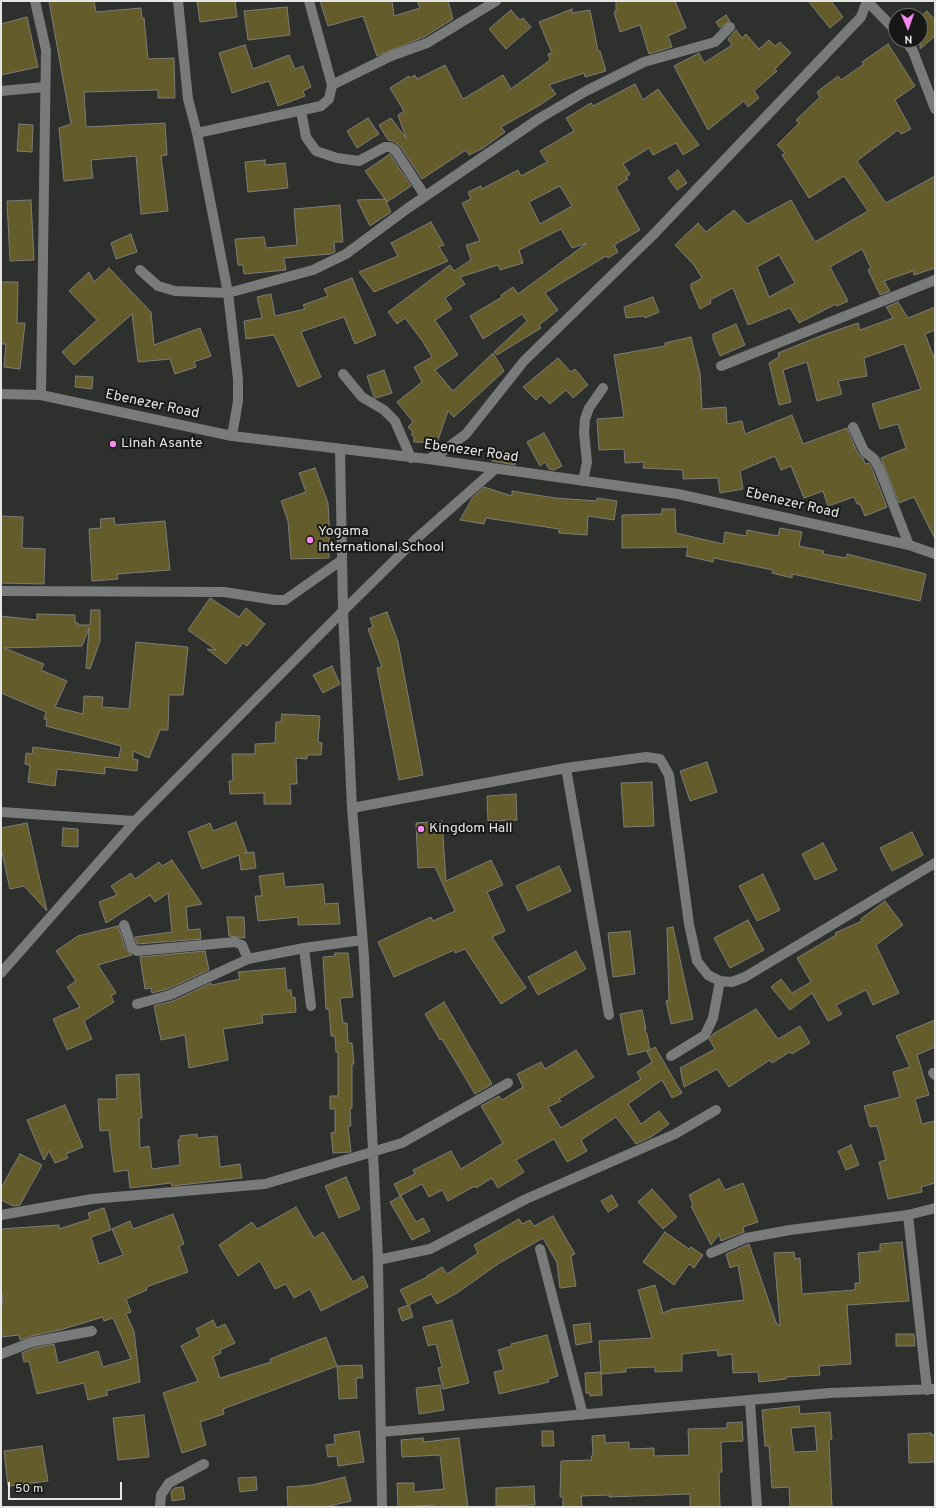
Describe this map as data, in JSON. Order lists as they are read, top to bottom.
{
  "streets": {
    "street": ["Ebenezer Road"]
  },
  "places": ["Linah Asante", "Yogama International School", "Kingdom Hall"],
  "scale_bar": "50 m",
  "north": "bottom"
}
